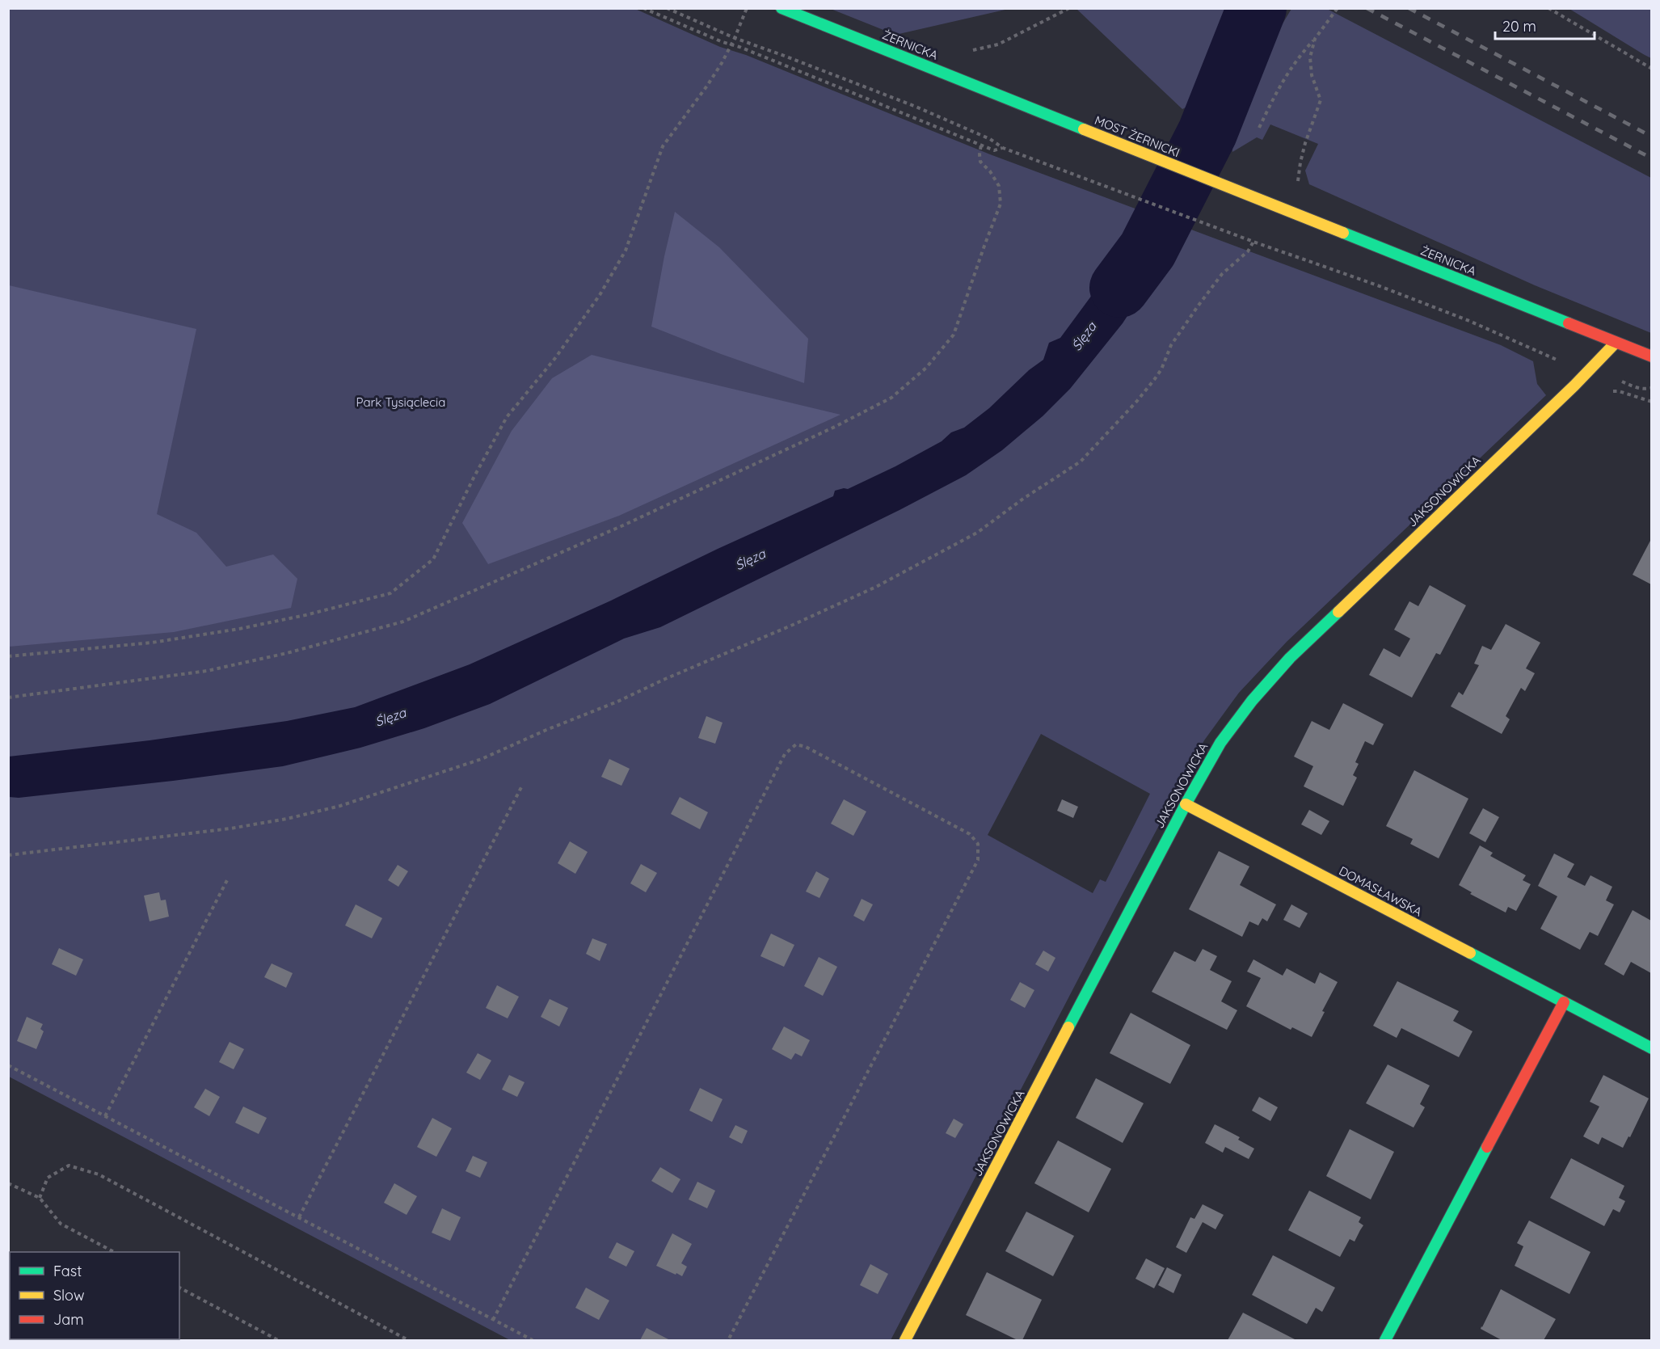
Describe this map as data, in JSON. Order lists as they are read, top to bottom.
{
  "streets": {
    "street": [
      "ŻERNICKA",
      "MOST ŻERNICKI",
      "JAKSONOWICKA",
      "DOMASŁAWSKA"
    ]
  },
  "crossings": [
    ["ŻERNICKA", "MOST ŻERNICKI"],
    ["ŻERNICKA", "JAKSONOWICKA"],
    ["JAKSONOWICKA", "DOMASŁAWSKA"]
  ],
  "water": ["Ślęza"],
  "parks": ["Park Tysiąclecia"],
  "legend": ["Fast", "Slow", "Jam"],
  "scale_bar": "20 m"
}
